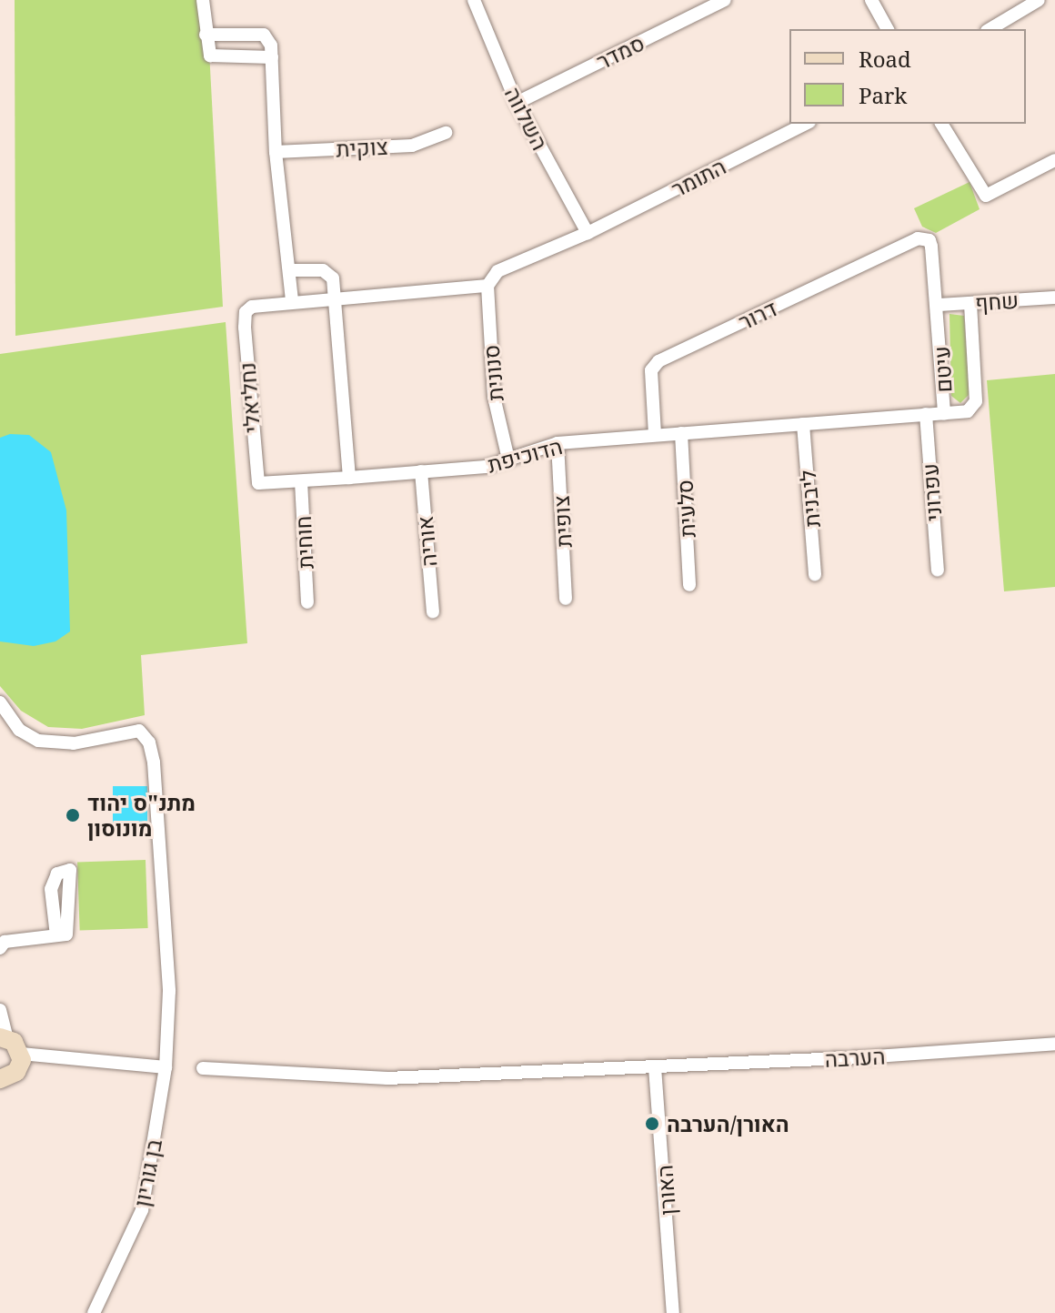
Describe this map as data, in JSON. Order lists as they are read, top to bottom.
{
  "streets": {
    "street": [
      "סמדר",
      "השלווה",
      "צוקית",
      "התומר",
      "שחף",
      "דרור",
      "עיטם",
      "סנונית",
      "נחליאלי",
      "הדוכיפת",
      "עפרוני",
      "ליבנית",
      "סלעית",
      "צופית",
      "אוריה",
      "חוחית",
      "הערבה",
      "בן גוריון",
      "האורן"
    ]
  },
  "crossings": [
    ["סמדר", "השלווה"],
    ["השלווה", "התומר"],
    ["התומר", "סנונית"],
    ["שחף", "עיטם"],
    ["דרור", "עיטם"],
    ["דרור", "הדוכיפת"],
    ["עיטם", "הדוכיפת"],
    ["סנונית", "הדוכיפת"],
    ["נחליאלי", "הדוכיפת"],
    ["הדוכיפת", "עפרוני"],
    ["הדוכיפת", "ליבנית"],
    ["הדוכיפת", "סלעית"],
    ["הדוכיפת", "צופית"],
    ["הדוכיפת", "אוריה"],
    ["הדוכיפת", "חוחית"],
    ["הערבה", "האורן"]
  ],
  "places": ["מתנ\"ס יהוד מונוסון", "האורן/הערבה"],
  "legend": ["Road", "Park"]
}
